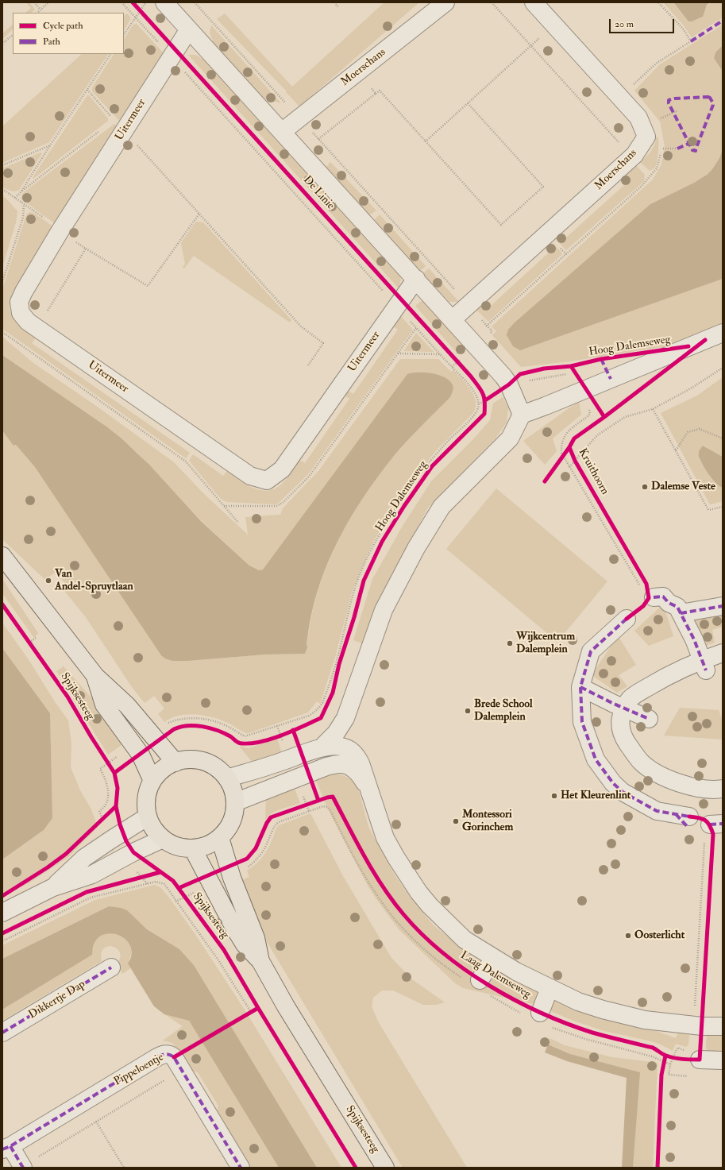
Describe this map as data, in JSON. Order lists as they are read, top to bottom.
{
  "streets": {
    "main road": ["Spijksesteeg"],
    "street": [
      "Moerschans",
      "Uitermeer",
      "De Linie",
      "Hoog Dalemseweg",
      "Laag Dalemseweg",
      "Dikkertje Dap",
      "Pippeloentje"
    ],
    "cycle path": ["Kruithoorn"]
  },
  "crossings": [
    ["Moerschans", "De Linie"],
    ["Uitermeer", "De Linie"],
    ["De Linie", "Hoog Dalemseweg"],
    ["Hoog Dalemseweg", "Kruithoorn"],
    ["Spijksesteeg", "Laag Dalemseweg"]
  ],
  "places": [
    "Dalemse Veste",
    "Van Andel-Spruytlaan",
    "Wijkcentrum Dalemplein",
    "Brede School Dalemplein",
    "Het Kleurenlint",
    "Montessori Gorinchem",
    "Oosterlicht"
  ],
  "legend": ["Cycle path", "Path"],
  "scale_bar": "20 m"
}
